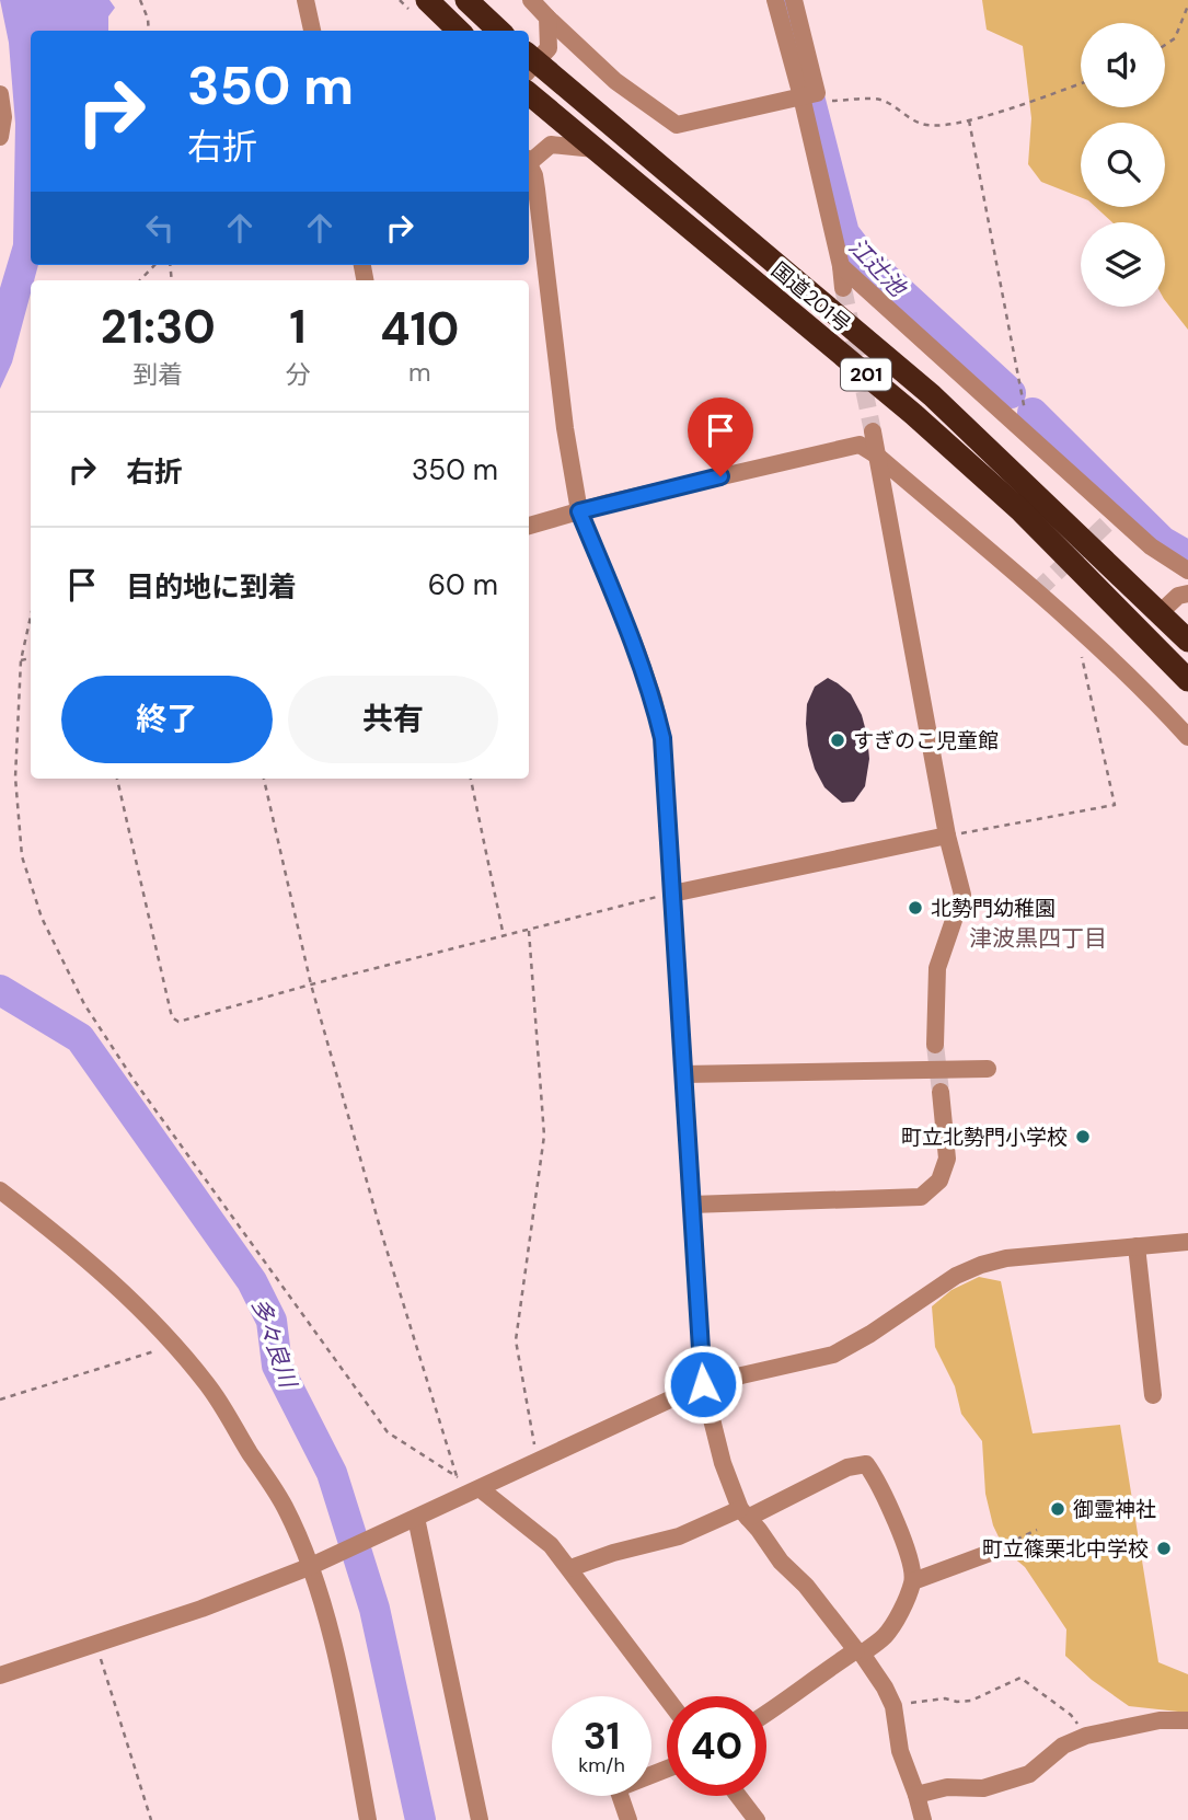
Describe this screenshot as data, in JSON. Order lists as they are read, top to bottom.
{
  "streets": {
    "highway": ["国道201号", "201"]
  },
  "districts": ["津波黒四丁目"],
  "water": ["江辻池", "多々良川"],
  "places": [
    "すぎのこ児童館",
    "北勢門幼稚園",
    "町立北勢門小学校",
    "御霊神社",
    "町立篠栗北中学校"
  ],
  "page": {
    "turn": ["350 m", "右折"],
    "eta": [
      "21:30",
      "到着",
      "1",
      "分",
      "410",
      "m"
    ],
    "list": [
      {
        "name": "右折",
        "value": "350 m"
      },
      {
        "name": "目的地に到着",
        "value": "60 m"
      }
    ],
    "buttons": ["終了", "共有"],
    "speed": "31 km/h",
    "limit": "40"
  }
}
